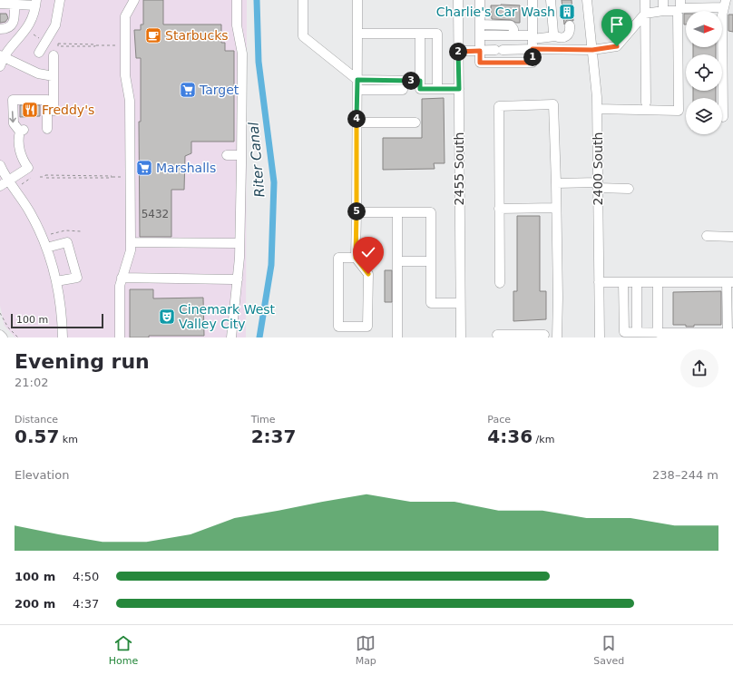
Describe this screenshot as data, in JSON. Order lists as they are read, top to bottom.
{
  "streets": {
    "street": ["2455 South", "2400 South"]
  },
  "water": ["Riter Canal"],
  "places": {
    "building": ["Charlie's Car Wash"],
    "cafe": ["Starbucks"],
    "supermarket": ["Target", "Marshalls"],
    "restaurant": ["Freddy's"],
    "theatre": ["Cinemark West Valley City"]
  },
  "house_numbers": ["5432"],
  "scale_bar": "100 m",
  "north": "right",
  "page": {
    "pins": [
      "2",
      "1",
      "3",
      "4",
      "5"
    ],
    "scale": "100 m",
    "heading": ["Evening run", "21:02"],
    "stats": [
      ["Distance", "0.57 km"],
      ["Time", "2:37"],
      ["Pace", "4:36 /km"]
    ],
    "chart": ["Elevation", "238–244 m"],
    "list": [
      {
        "name": "100 m",
        "note": "4:50"
      },
      {
        "name": "200 m",
        "note": "4:37"
      }
    ],
    "tabs": ["Home", "Map", "Saved"]
  }
}
